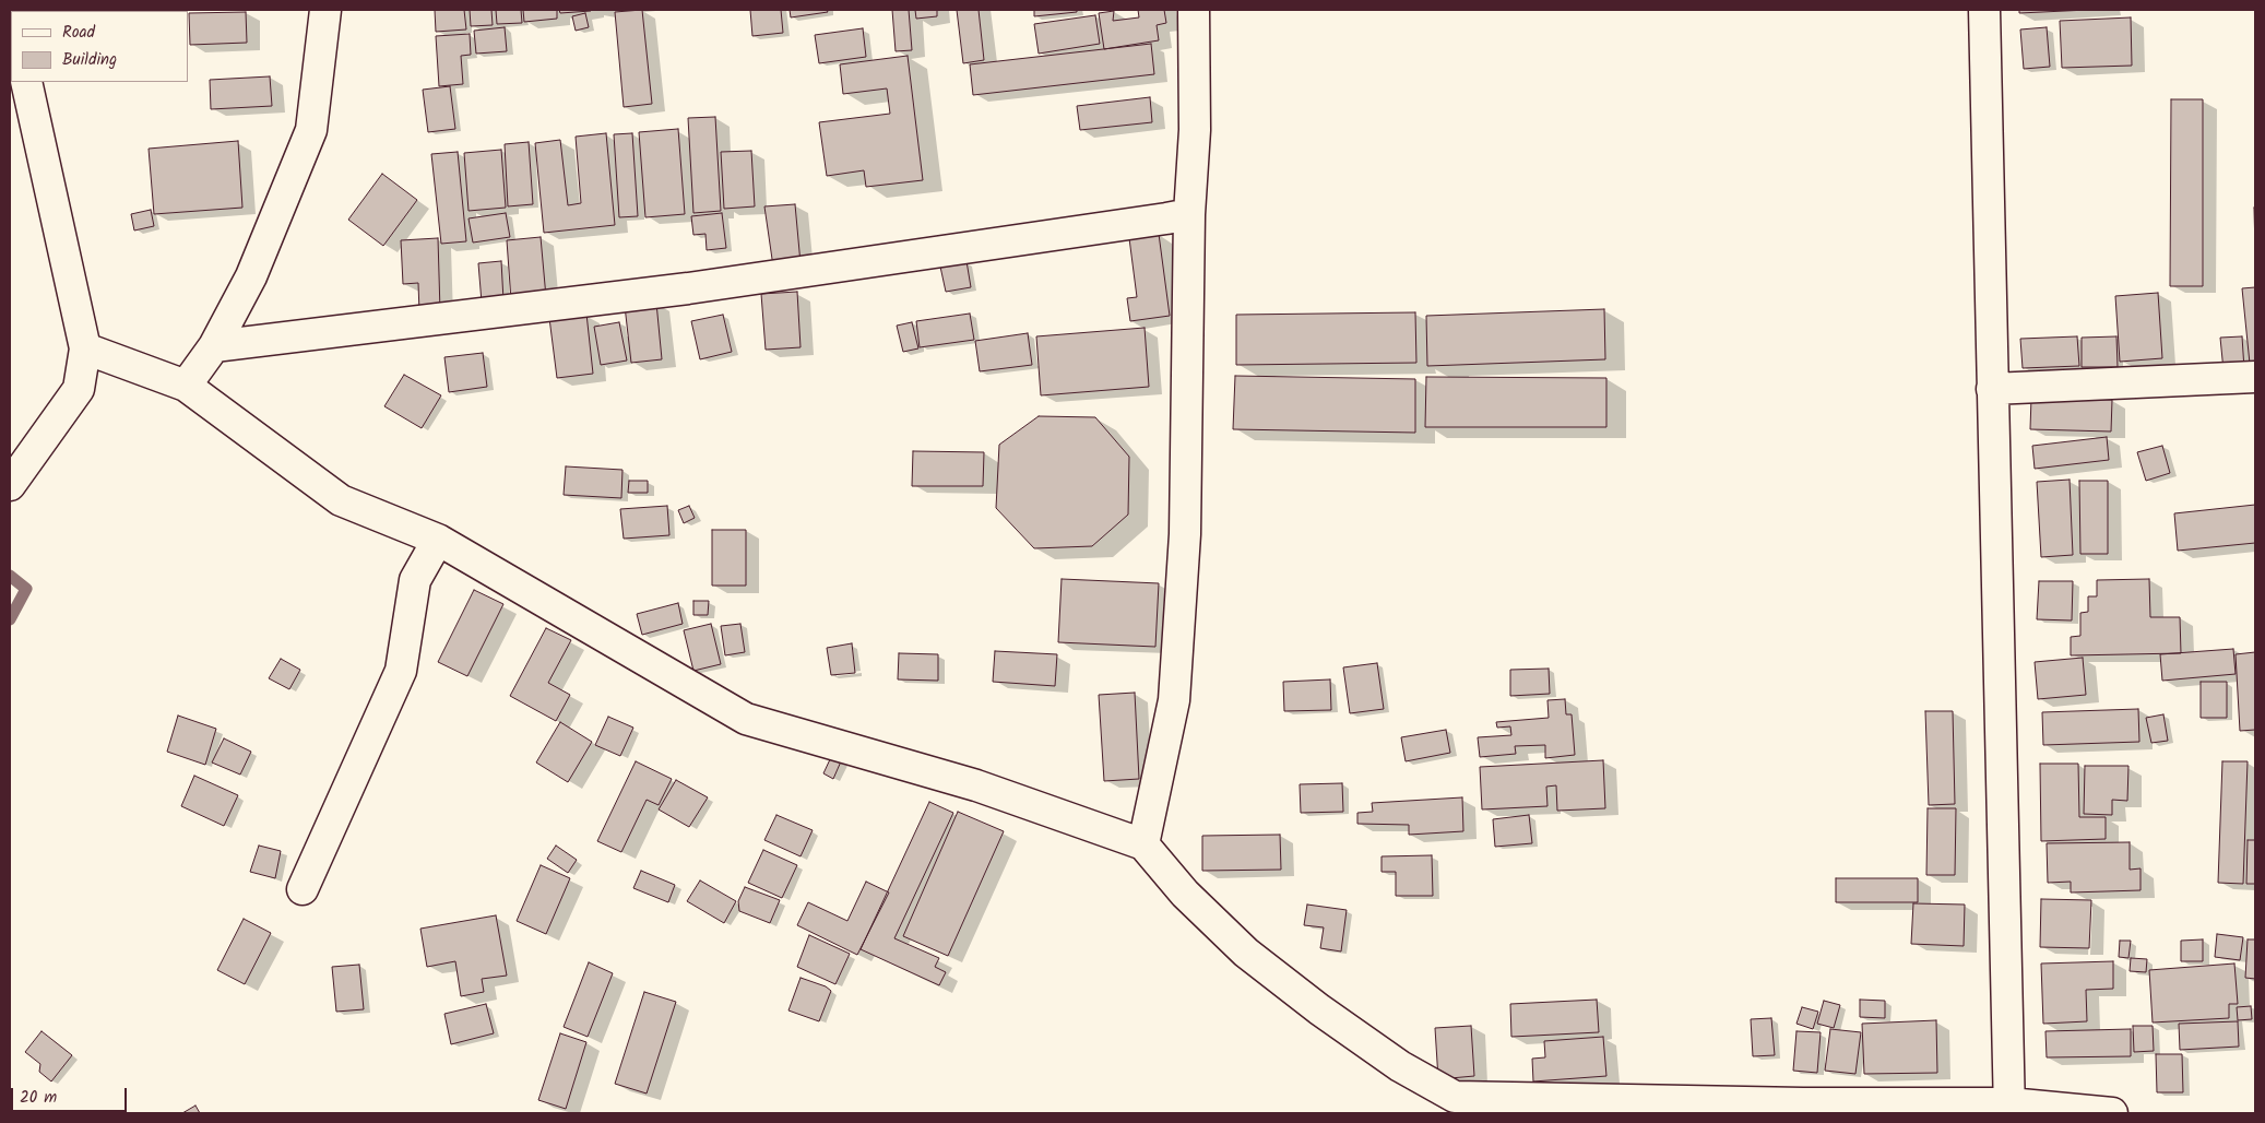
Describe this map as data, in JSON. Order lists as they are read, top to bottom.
{
  "legend": ["Road", "Building"],
  "scale_bar": "20 m"
}
